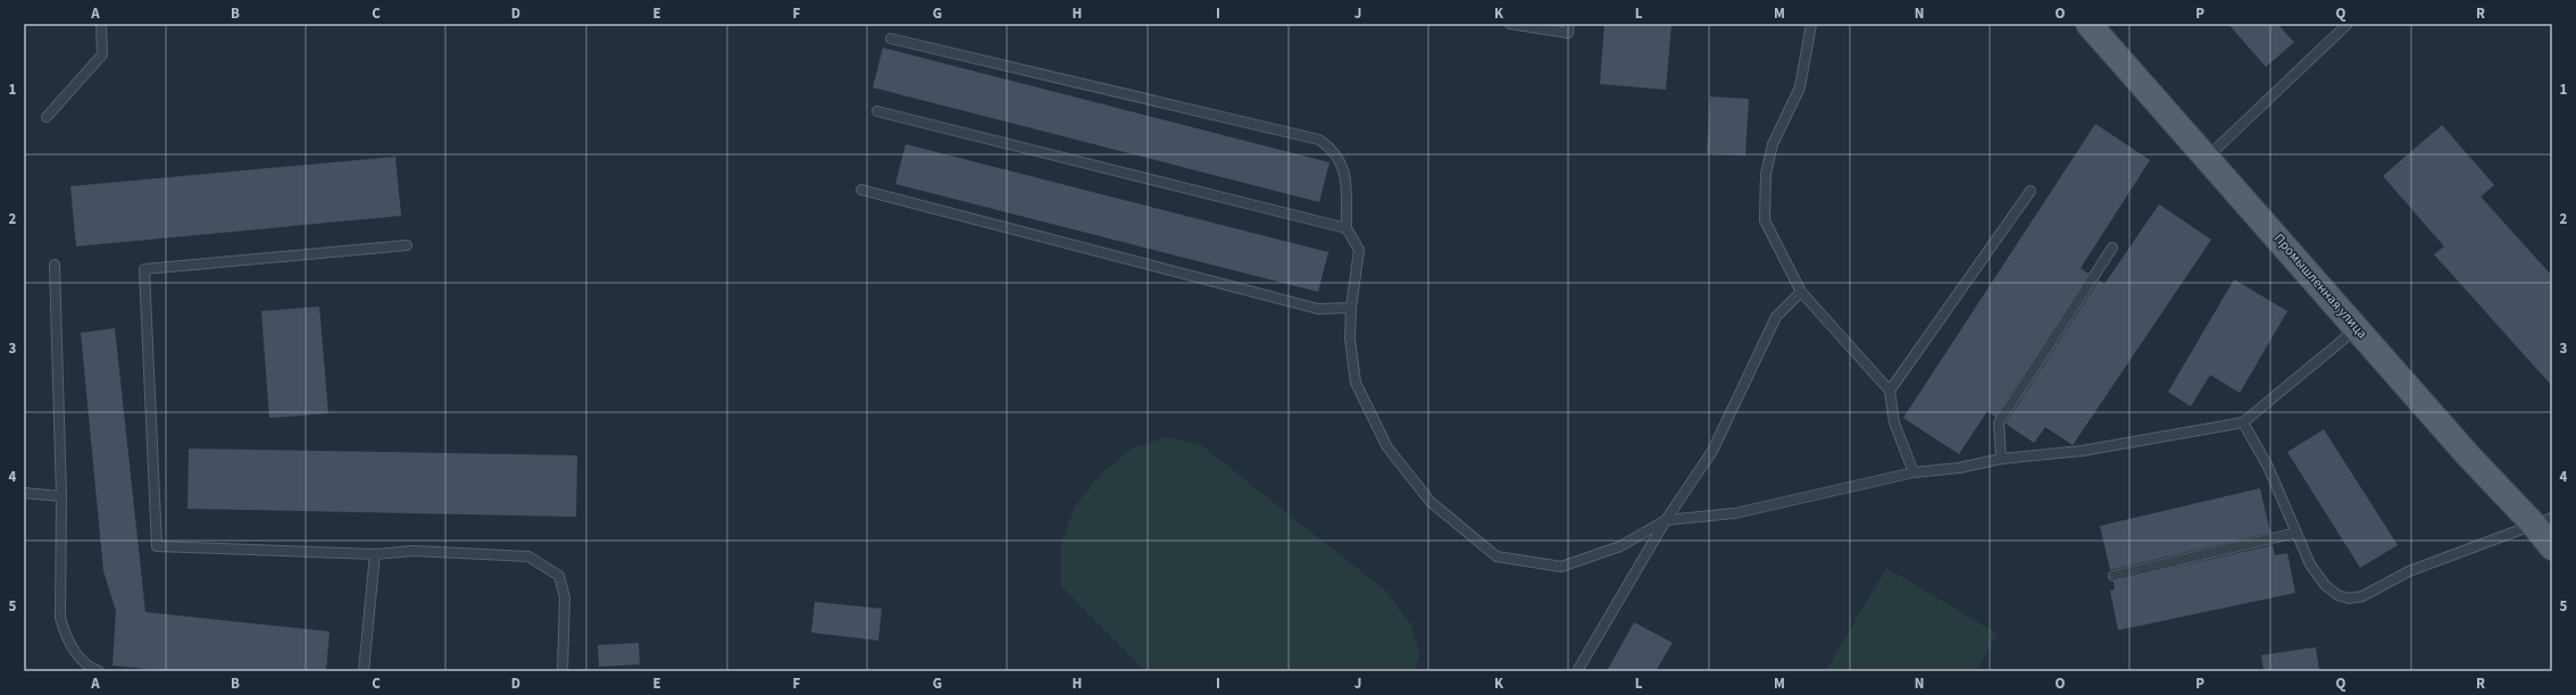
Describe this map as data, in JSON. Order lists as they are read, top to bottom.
{
  "streets": {
    "main road": ["Промышленная улица"]
  },
  "grid": {
    "columns": [
      "A",
      "B",
      "C",
      "D",
      "E",
      "F",
      "G",
      "H",
      "I",
      "J",
      "K",
      "L",
      "M",
      "N",
      "O",
      "P",
      "Q",
      "R"
    ],
    "rows": [
      "1",
      "2",
      "3",
      "4",
      "5"
    ]
  }
}
